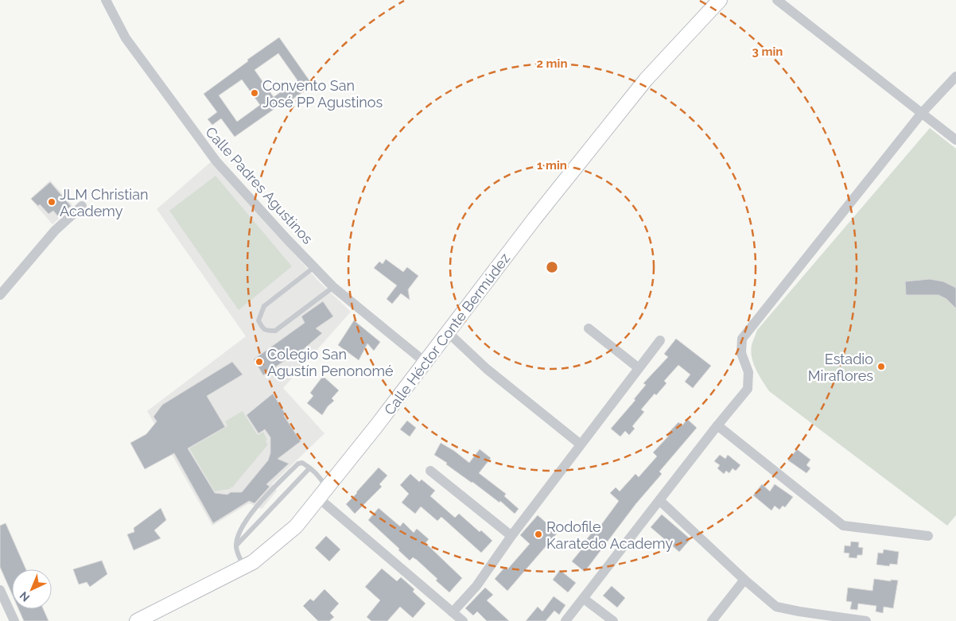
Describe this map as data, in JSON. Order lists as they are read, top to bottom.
{
  "streets": {
    "street": ["Calle Padres Agustinos", "Calle Héctor Conte Bermúdez"]
  },
  "crossings": [
    ["Calle Padres Agustinos", "Calle Héctor Conte Bermúdez"]
  ],
  "places": [
    "Convento San José PP Agustinos",
    "JLM Christian Academy",
    "Colegio San Agustín Penonomé",
    "Estadio Miraflores",
    "Rodofile Karatedo Academy"
  ],
  "north": "bottom left",
  "rings": ["3 min", "2 min", "1 min"]
}
